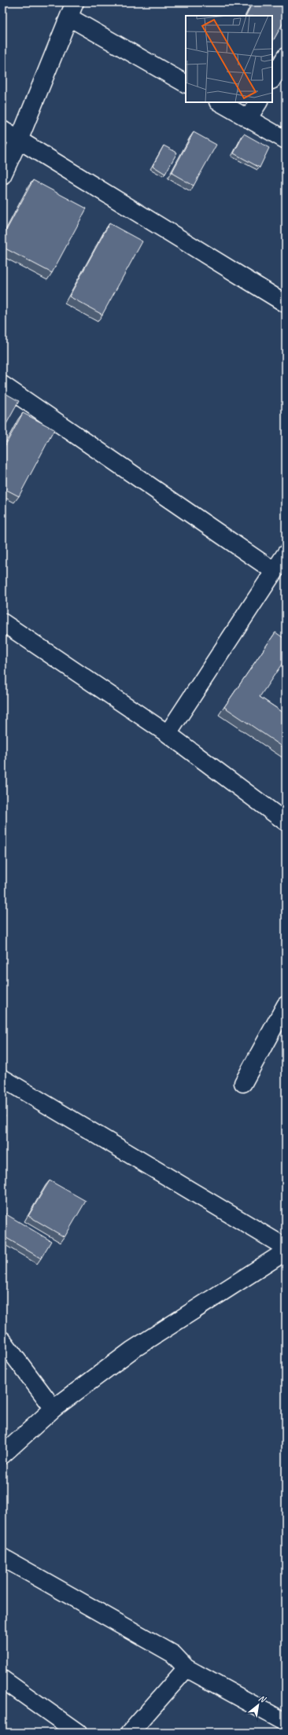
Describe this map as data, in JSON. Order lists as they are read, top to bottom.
{
  "north": "top right"
}
